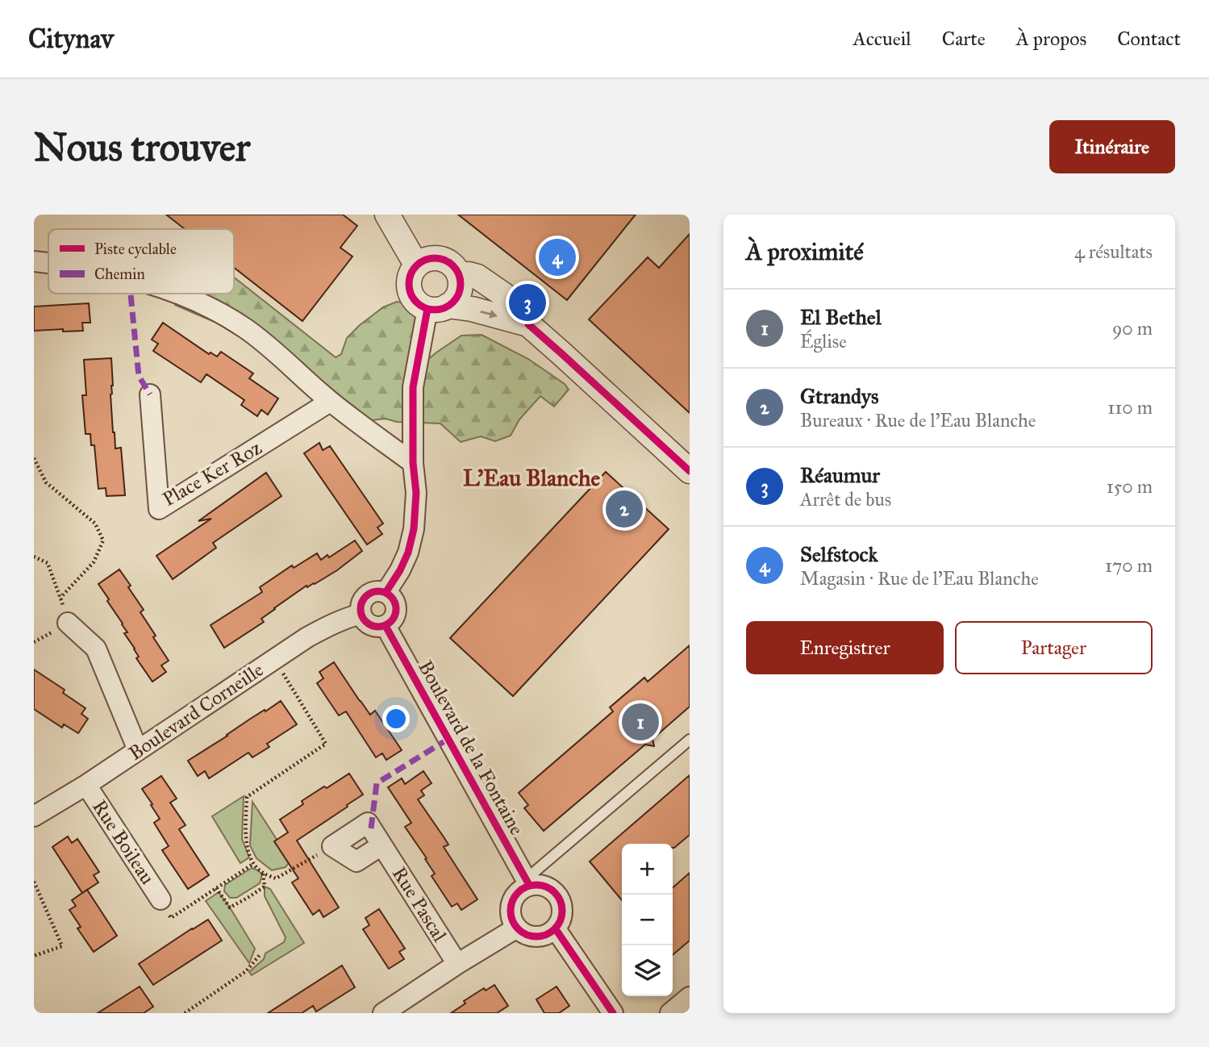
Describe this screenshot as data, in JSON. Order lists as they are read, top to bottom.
{
  "streets": {
    "street": [
      "Place Ker Roz",
      "Boulevard Corneille",
      "Boulevard de la Fontaine",
      "Rue Boileau",
      "Rue Pascal"
    ]
  },
  "crossings": [
    ["Boulevard Corneille", "Boulevard de la Fontaine"],
    ["Boulevard Corneille", "Rue Boileau"]
  ],
  "districts": ["L'Eau Blanche"],
  "legend": ["Piste cyclable", "Chemin"],
  "page": {
    "header": "Citynav",
    "nav": [
      "Accueil",
      "Carte",
      "À propos",
      "Contact"
    ],
    "buttons": [
      "Itinéraire",
      ["Enregistrer", "Partager"]
    ],
    "title": "Nous trouver",
    "heading": ["À proximité", "4 résultats"],
    "pins": [
      "4",
      "3",
      "2",
      "1"
    ],
    "list": [
      {
        "mark": "1",
        "name": "El Bethel",
        "note": "Église",
        "value": "90 m"
      },
      {
        "mark": "2",
        "name": "Gtrandys",
        "note": "Bureaux · Rue de l'Eau Blanche",
        "value": "110 m"
      },
      {
        "mark": "3",
        "name": "Réaumur",
        "note": "Arrêt de bus",
        "value": "150 m"
      },
      {
        "mark": "4",
        "name": "Selfstock",
        "note": "Magasin · Rue de l'Eau Blanche",
        "value": "170 m"
      }
    ],
    "map_buttons": ["+", "−"]
  }
}
